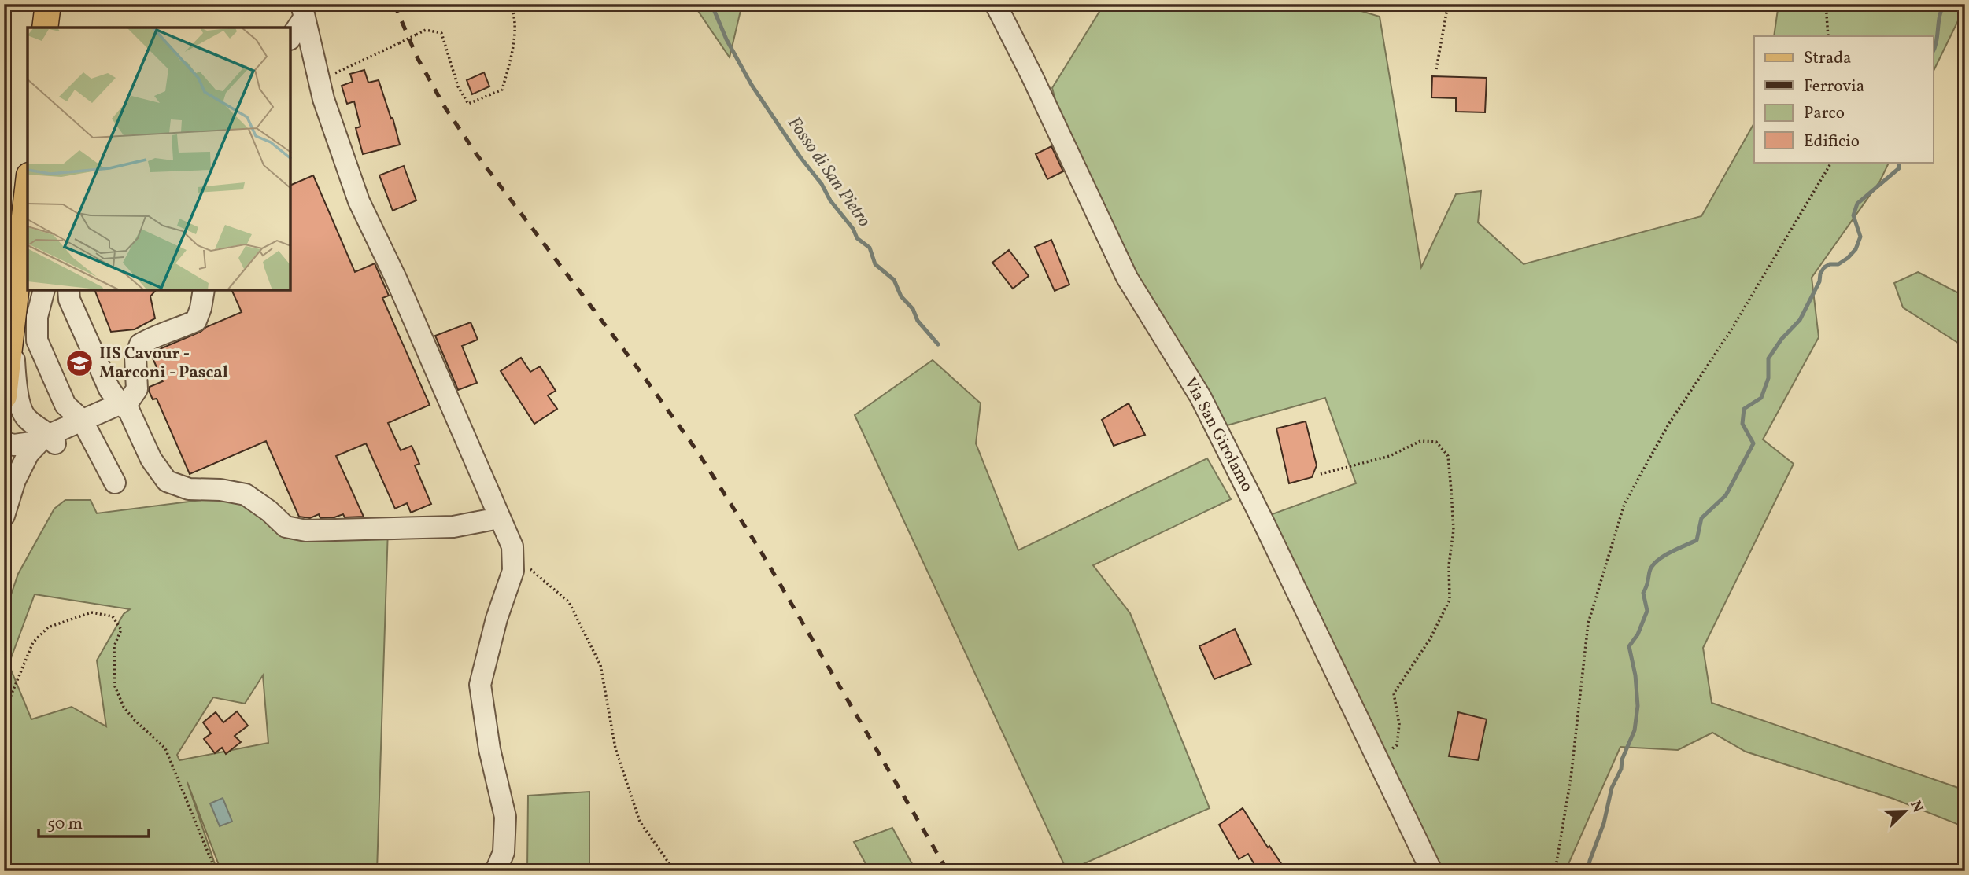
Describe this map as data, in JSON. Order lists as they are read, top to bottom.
{
  "streets": {
    "street": ["Via San Girolamo"]
  },
  "water": ["Fosso di San Pietro"],
  "places": {
    "school or university": ["IIS Cavour - Marconi - Pascal"]
  },
  "legend": [
    "Strada",
    "Ferrovia",
    "Parco",
    "Edificio"
  ],
  "scale_bar": "50 m",
  "north": "top right"
}
